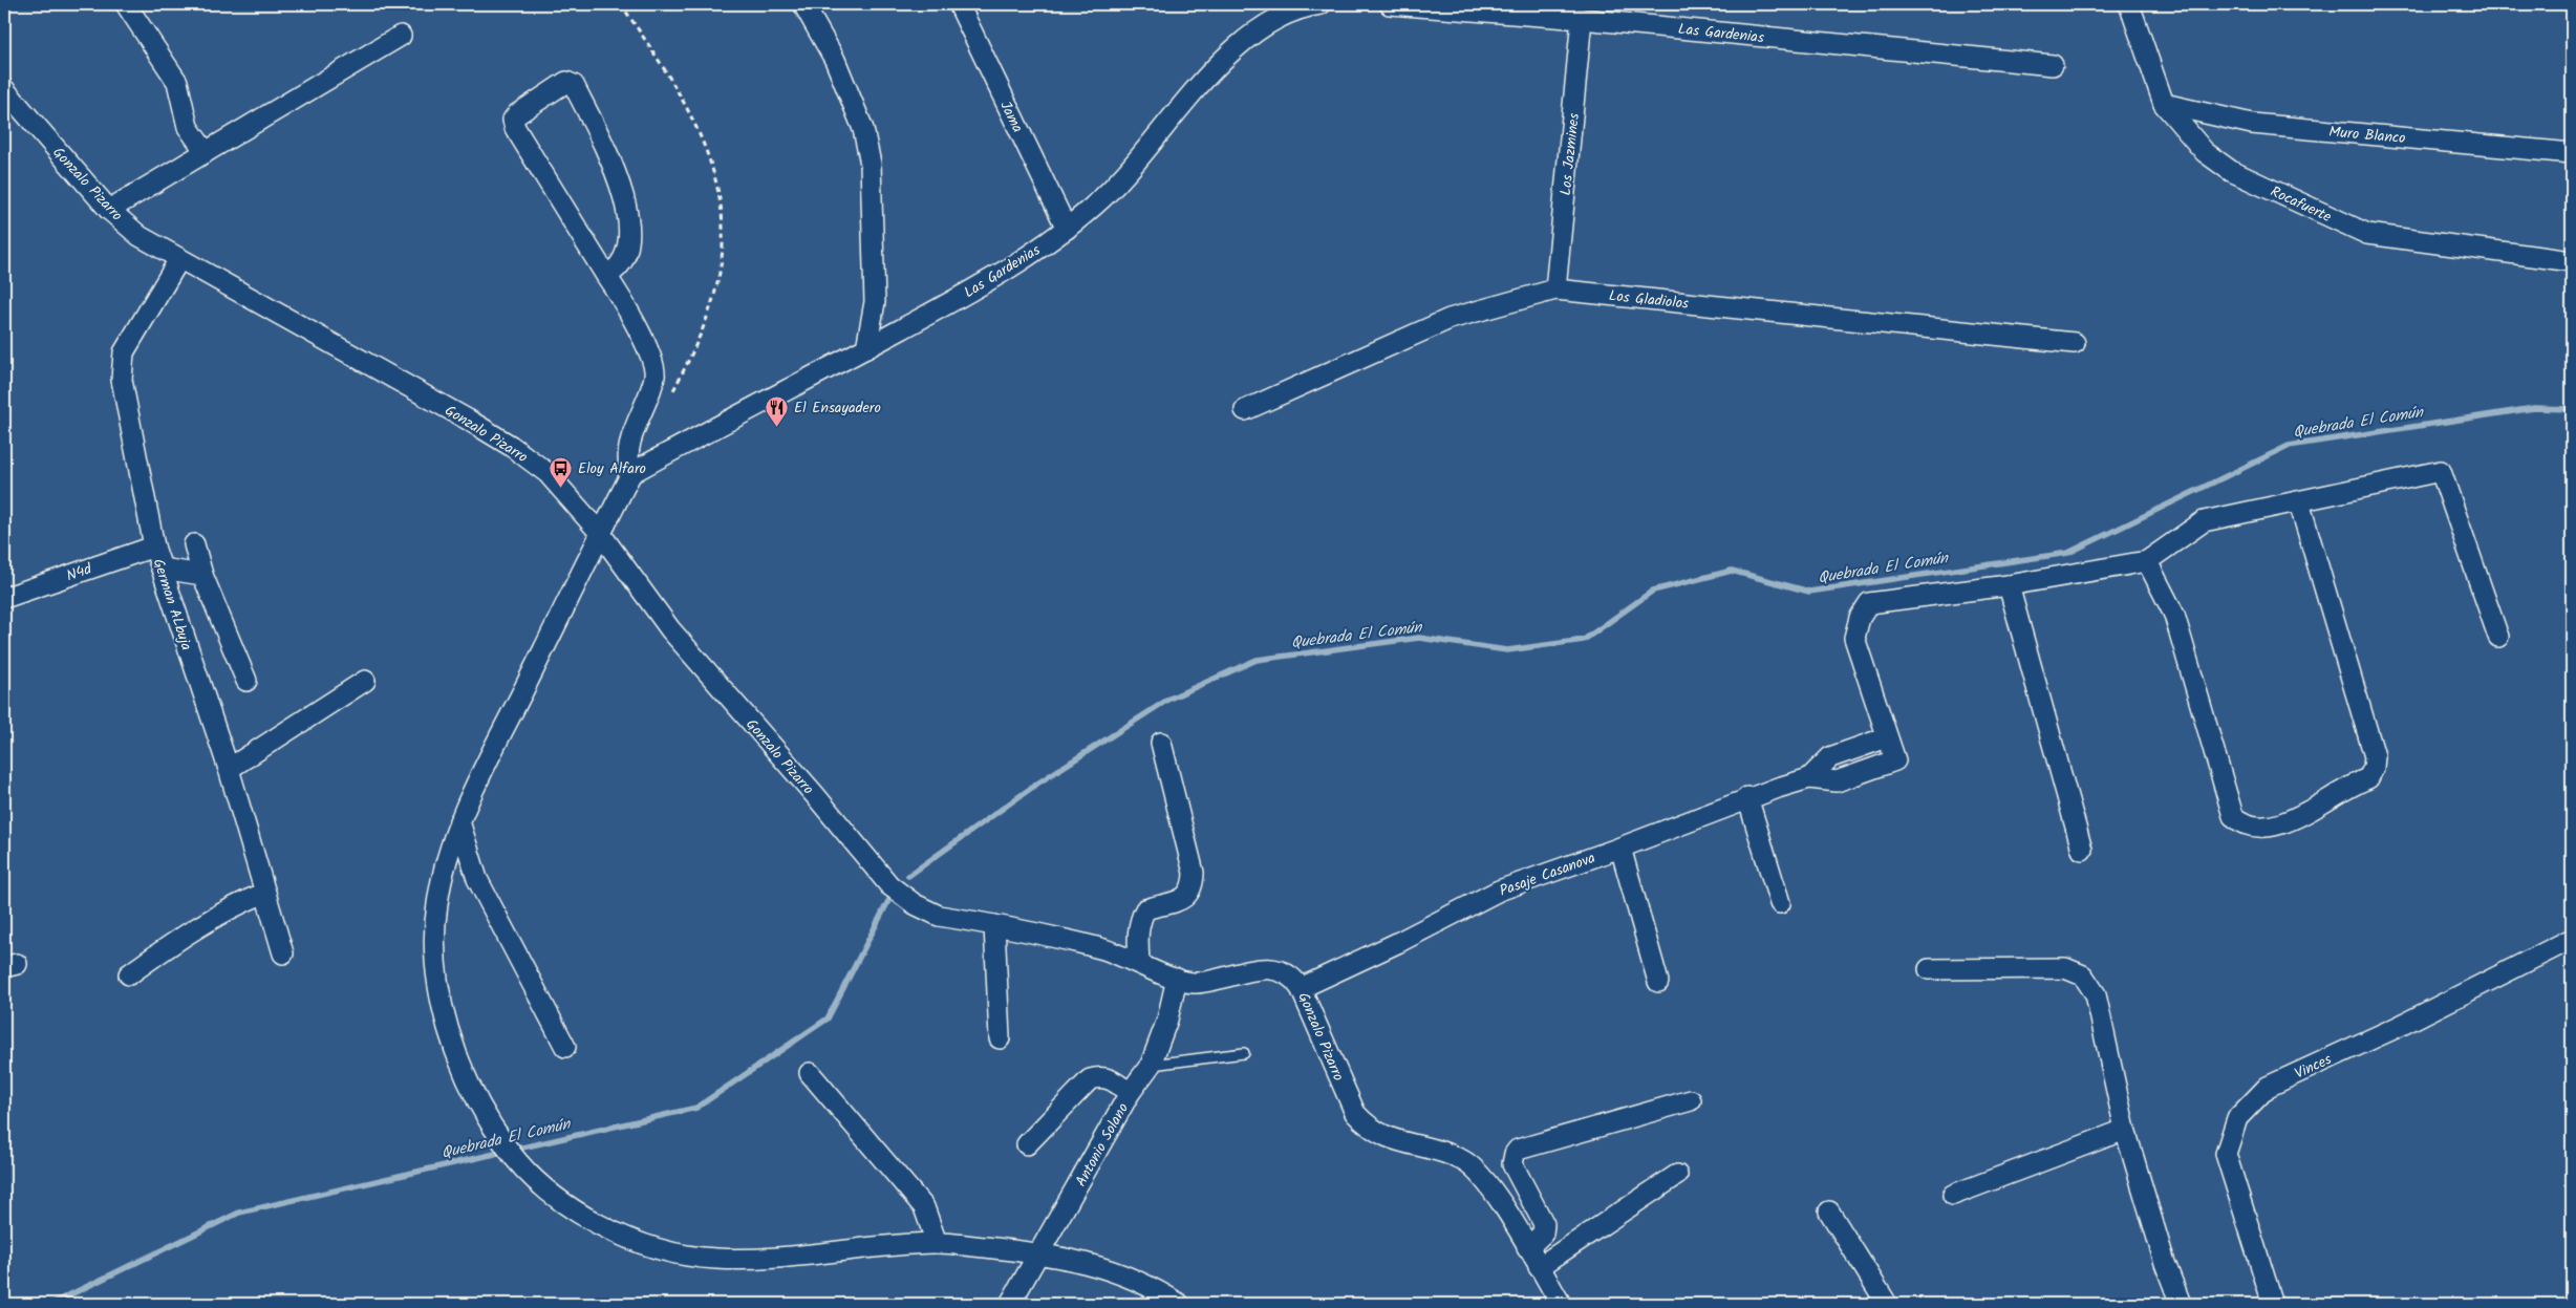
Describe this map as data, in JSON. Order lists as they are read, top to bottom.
{
  "streets": {
    "street": [
      "Las Gardenias",
      "Jama",
      "Muro Blanco",
      "Los Jazmines",
      "Gonzalo Pizarro",
      "Rocafuerte",
      "Los Gladiolos",
      "N4d",
      "German ALbuja",
      "Pasaje Casanova",
      "Vinces",
      "Antonio Solano"
    ]
  },
  "crossings": [
    ["Las Gardenias", "Jama"],
    ["Las Gardenias", "Los Jazmines"],
    ["Muro Blanco", "Rocafuerte"],
    ["Los Jazmines", "Los Gladiolos"],
    ["Gonzalo Pizarro", "German ALbuja"],
    ["Gonzalo Pizarro", "Pasaje Casanova"],
    ["Gonzalo Pizarro", "Antonio Solano"],
    ["N4d", "German ALbuja"]
  ],
  "water": ["Quebrada El Común"],
  "places": {
    "restaurant": ["El Ensayadero"],
    "bus stop": ["Eloy Alfaro"]
  }
}
